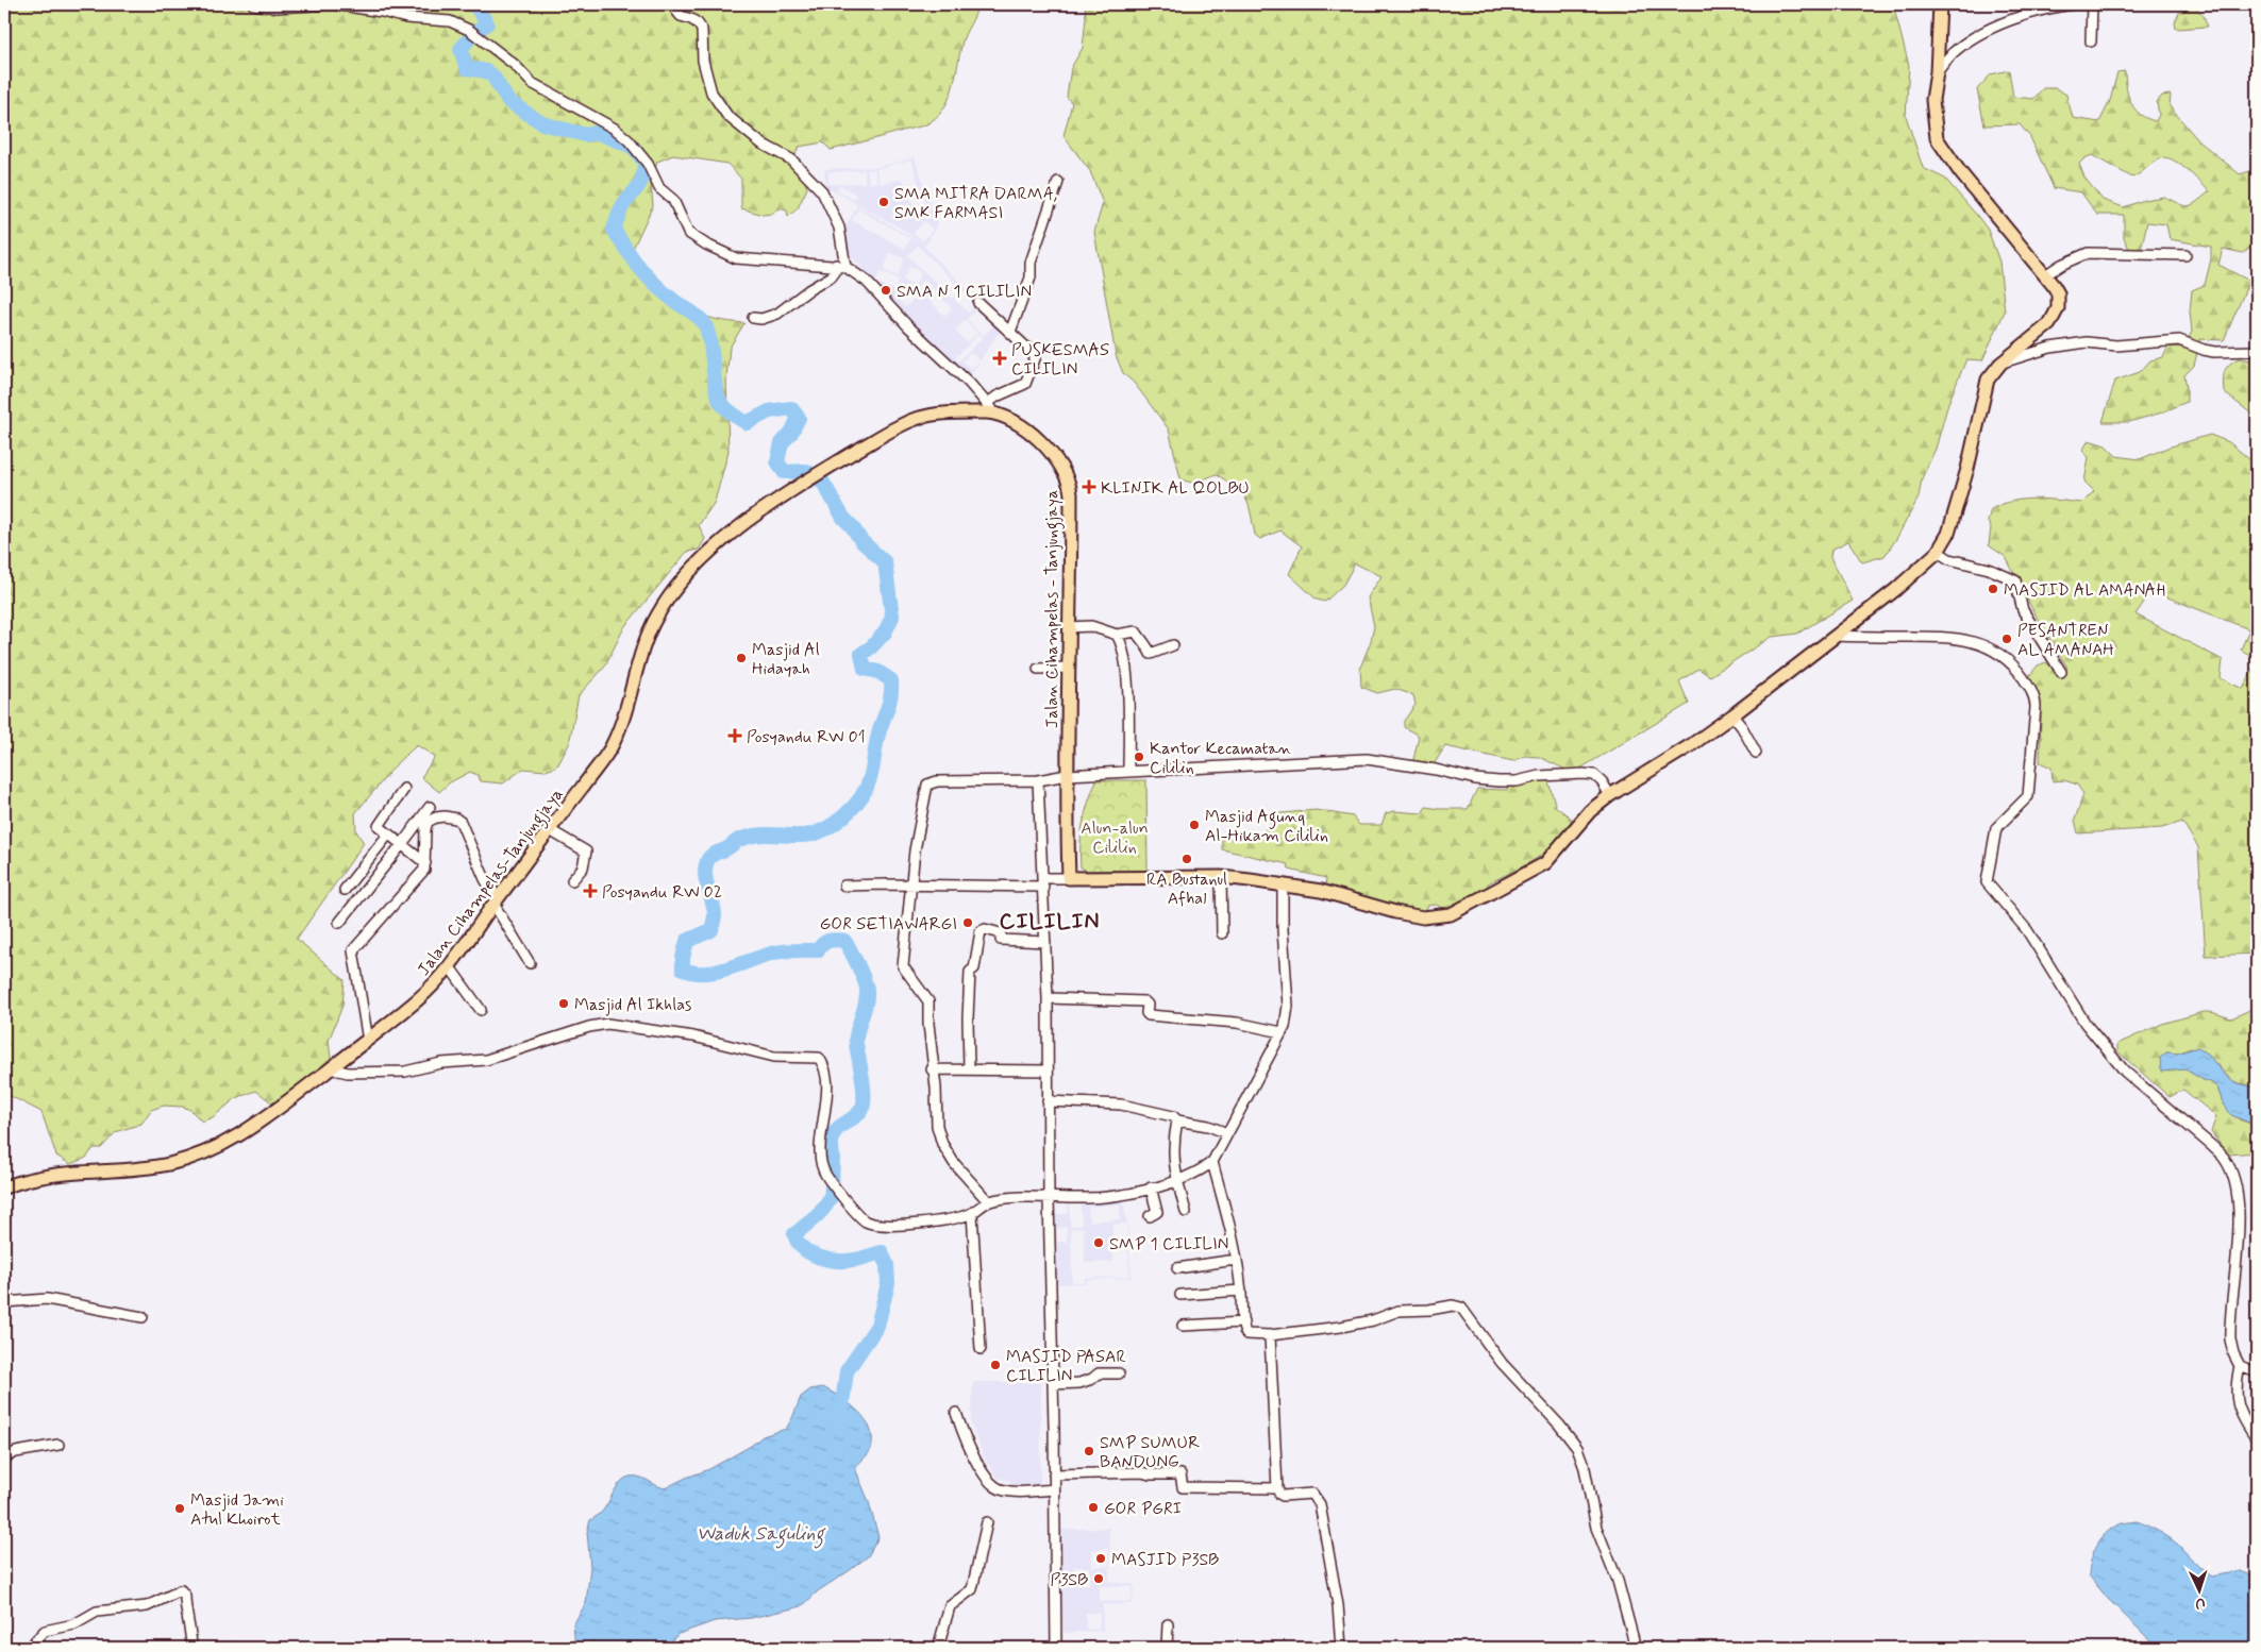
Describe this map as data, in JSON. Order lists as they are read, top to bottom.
{
  "streets": {
    "main road": ["Jalan Cihampelas - Tanjungjaya", "Jalan Cihampelas-Tanjungjaya"]
  },
  "crossings": [
    ["Jalan Cihampelas - Tanjungjaya", "Jalan Cihampelas-Tanjungjaya"]
  ],
  "districts": ["CILILIN"],
  "water": ["Waduk Saguling"],
  "parks": ["Alun-alun Cililin"],
  "places": {
    "other": [
      "SMA MITRA DARMA, SMK FARMASI",
      "SMA N 1 CILILIN",
      "MASJID AL AMANAH",
      "PESANTREN AL AMANAH",
      "Masjid Al Hidayah",
      "Kantor Kecamatan Cililin",
      "Masjid Agung Al-Hikam Cililin",
      "RA Bustanul Afhal",
      "GOR SETIAWARGI",
      "Masjid Al Ikhlas",
      "SMP 1 CILILIN",
      "MASJID PASAR CILILIN",
      "SMP SUMUR BANDUNG",
      "GOR PGRI",
      "Masjid Jami Atul Khoirot",
      "MASJID P3SB",
      "P3SB"
    ],
    "health": [
      "PUSKESMAS CILILIN",
      "KLINIK AL QOLBU",
      "Posyandu RW 01",
      "Posyandu RW 02"
    ]
  },
  "north": "bottom"
}
